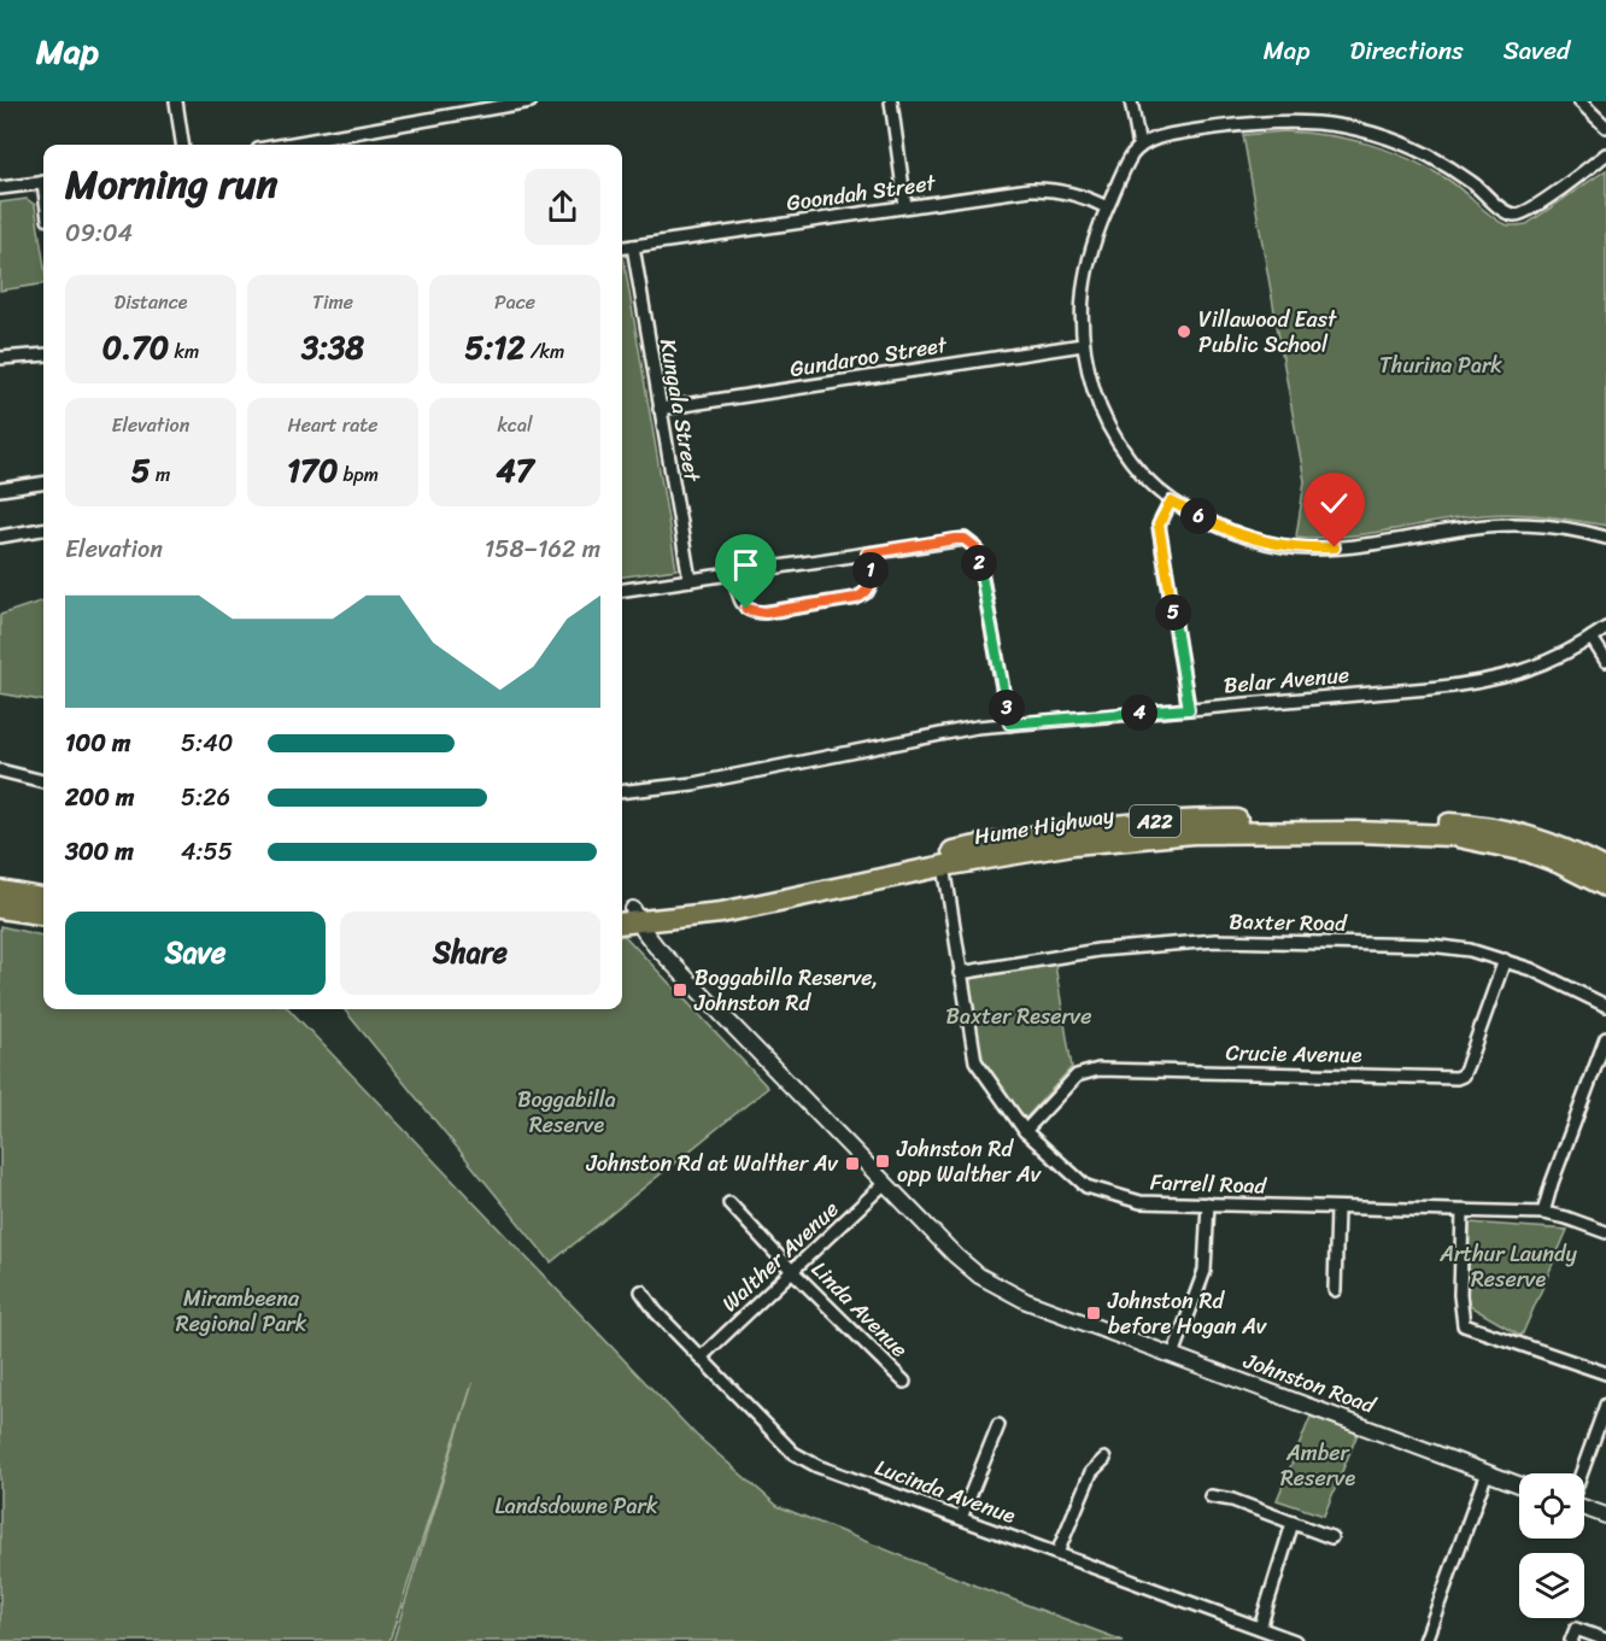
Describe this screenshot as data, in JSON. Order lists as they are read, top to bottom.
{
  "streets": {
    "highway": ["A22", "Hume Highway"],
    "street": [
      "Goondah Street",
      "Gundaroo Street",
      "Kungala Street",
      "Belar Avenue",
      "Baxter Road",
      "Crucie Avenue",
      "Farrell Road",
      "Walther Avenue",
      "Linda Avenue",
      "Johnston Road",
      "Lucinda Avenue"
    ]
  },
  "crossings": [
    ["Goondah Street", "Kungala Street"],
    ["Gundaroo Street", "Kungala Street"],
    ["Hume Highway", "Farrell Road"],
    ["Hume Highway", "Johnston Road"],
    ["Baxter Road", "Crucie Avenue"],
    ["Baxter Road", "Farrell Road"],
    ["Crucie Avenue", "Farrell Road"],
    ["Walther Avenue", "Linda Avenue"],
    ["Walther Avenue", "Johnston Road"],
    ["Walther Avenue", "Lucinda Avenue"]
  ],
  "parks": [
    "Thurina Park",
    "Baxter Reserve",
    "Boggabilla Reserve",
    "Arthur Laundy Reserve",
    "Mirambeena Regional Park",
    "Amber Reserve",
    "Landsdowne Park"
  ],
  "places": {
    "other": ["Villawood East Public School"],
    "transit": [
      "Boggabilla Reserve, Johnston Rd",
      "Johnston Rd opp Walther Av",
      "Johnston Rd at Walther Av",
      "Johnston Rd before Hogan Av"
    ]
  },
  "page": {
    "header": "Map",
    "nav": ["Map", "Directions", "Saved"],
    "heading": ["Morning run", "09:04"],
    "stats": [
      ["Distance", "0.70 km"],
      ["Time", "3:38"],
      ["Pace", "5:12 /km"],
      ["Elevation", "5 m"],
      ["Heart rate", "170 bpm"],
      ["kcal", "47"]
    ],
    "pins": [
      "6",
      "2",
      "1",
      "5",
      "3",
      "4"
    ],
    "chart": ["Elevation", "158–162 m"],
    "list": [
      {
        "name": "100 m",
        "note": "5:40"
      },
      {
        "name": "200 m",
        "note": "5:26"
      },
      {
        "name": "300 m",
        "note": "4:55"
      }
    ],
    "buttons": ["Save", "Share"]
  }
}
